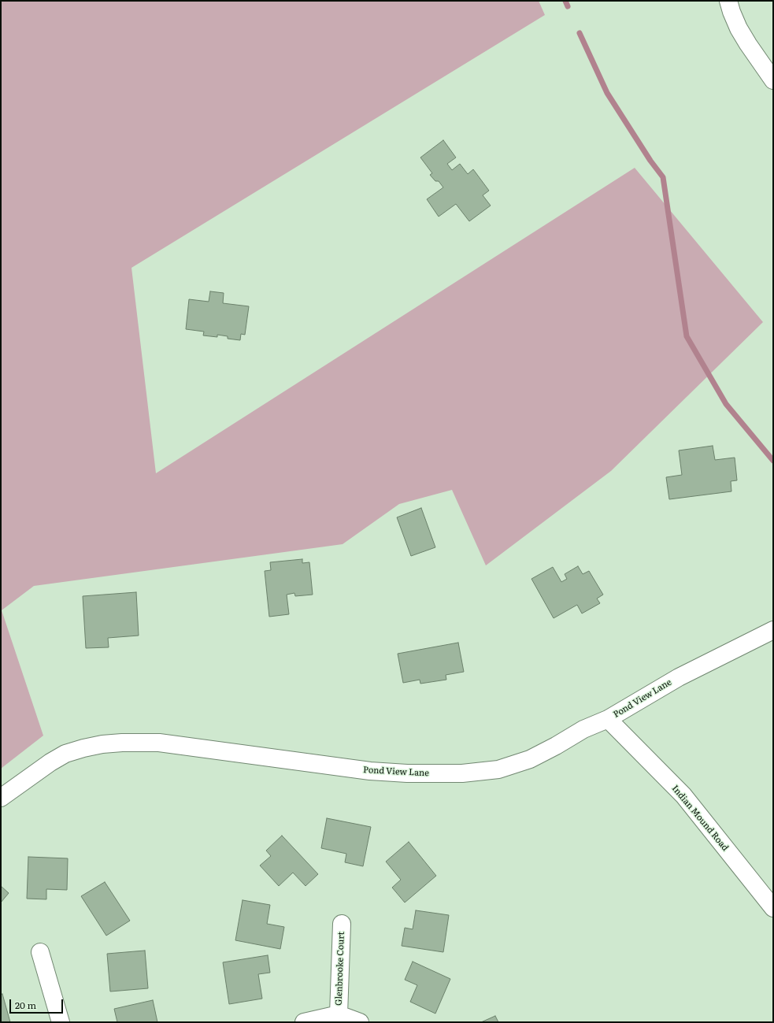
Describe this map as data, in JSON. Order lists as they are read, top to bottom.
{
  "streets": {
    "street": ["Pond View Lane", "Indian Mound Road", "Glenbrooke Court"]
  },
  "crossings": [
    ["Pond View Lane", "Indian Mound Road"]
  ],
  "scale_bar": "20 m"
}
